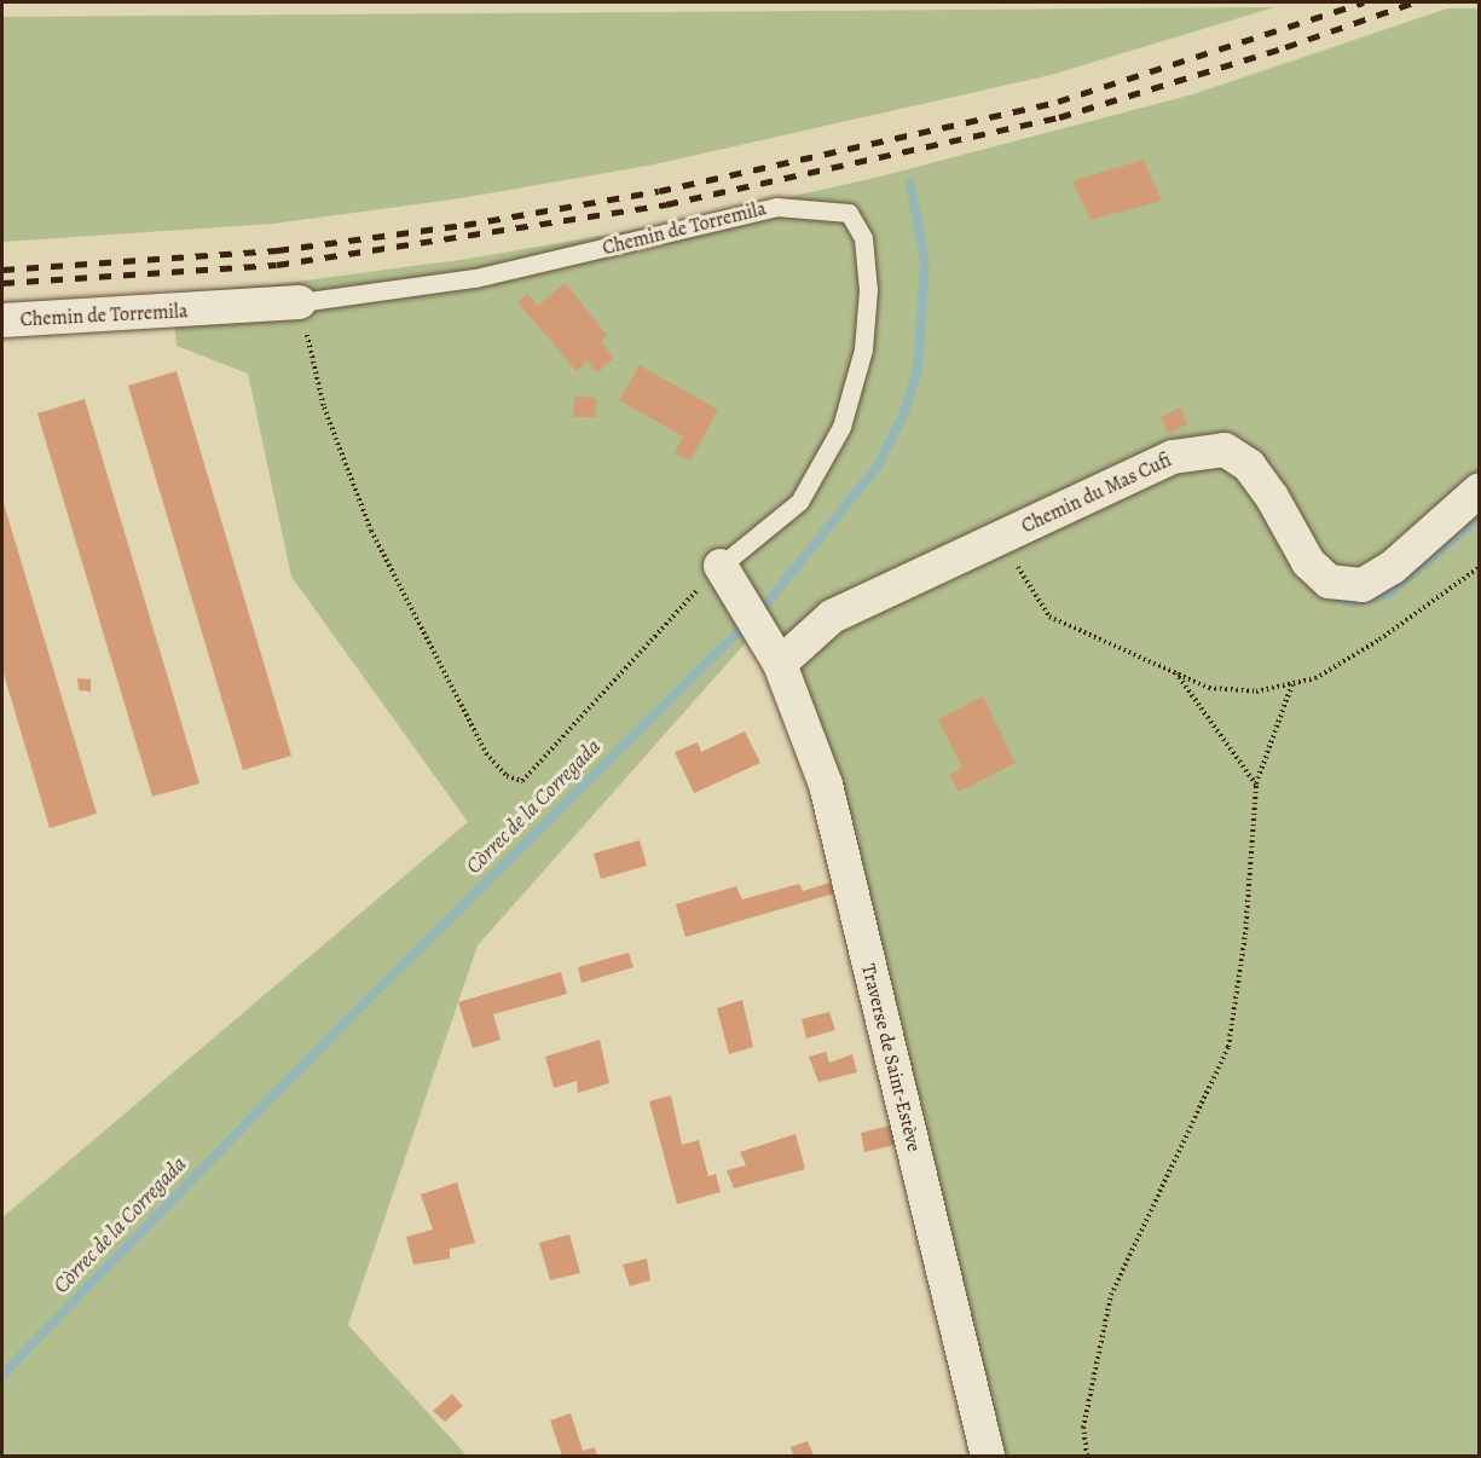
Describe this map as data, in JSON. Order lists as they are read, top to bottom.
{
  "streets": {
    "street": ["Chemin de Torremila", "Chemin du Mas Cufi", "Traverse de Saint-Estève"]
  },
  "crossings": [
    ["Chemin du Mas Cufi", "Traverse de Saint-Estève"]
  ],
  "water": ["Còrrec de la Corregada"]
}
